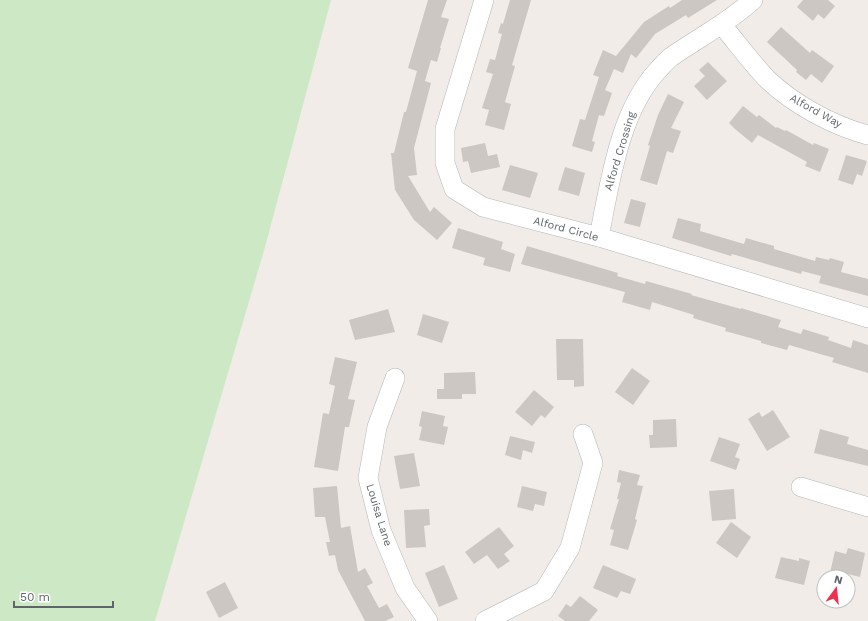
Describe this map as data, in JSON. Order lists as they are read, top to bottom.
{
  "streets": {
    "street": [
      "Alford Way",
      "Alford Crossing",
      "Alford Circle",
      "Louisa Lane"
    ]
  },
  "crossings": [
    ["Alford Way", "Alford Crossing"],
    ["Alford Crossing", "Alford Circle"]
  ],
  "scale_bar": "50 m",
  "north": "top"
}
